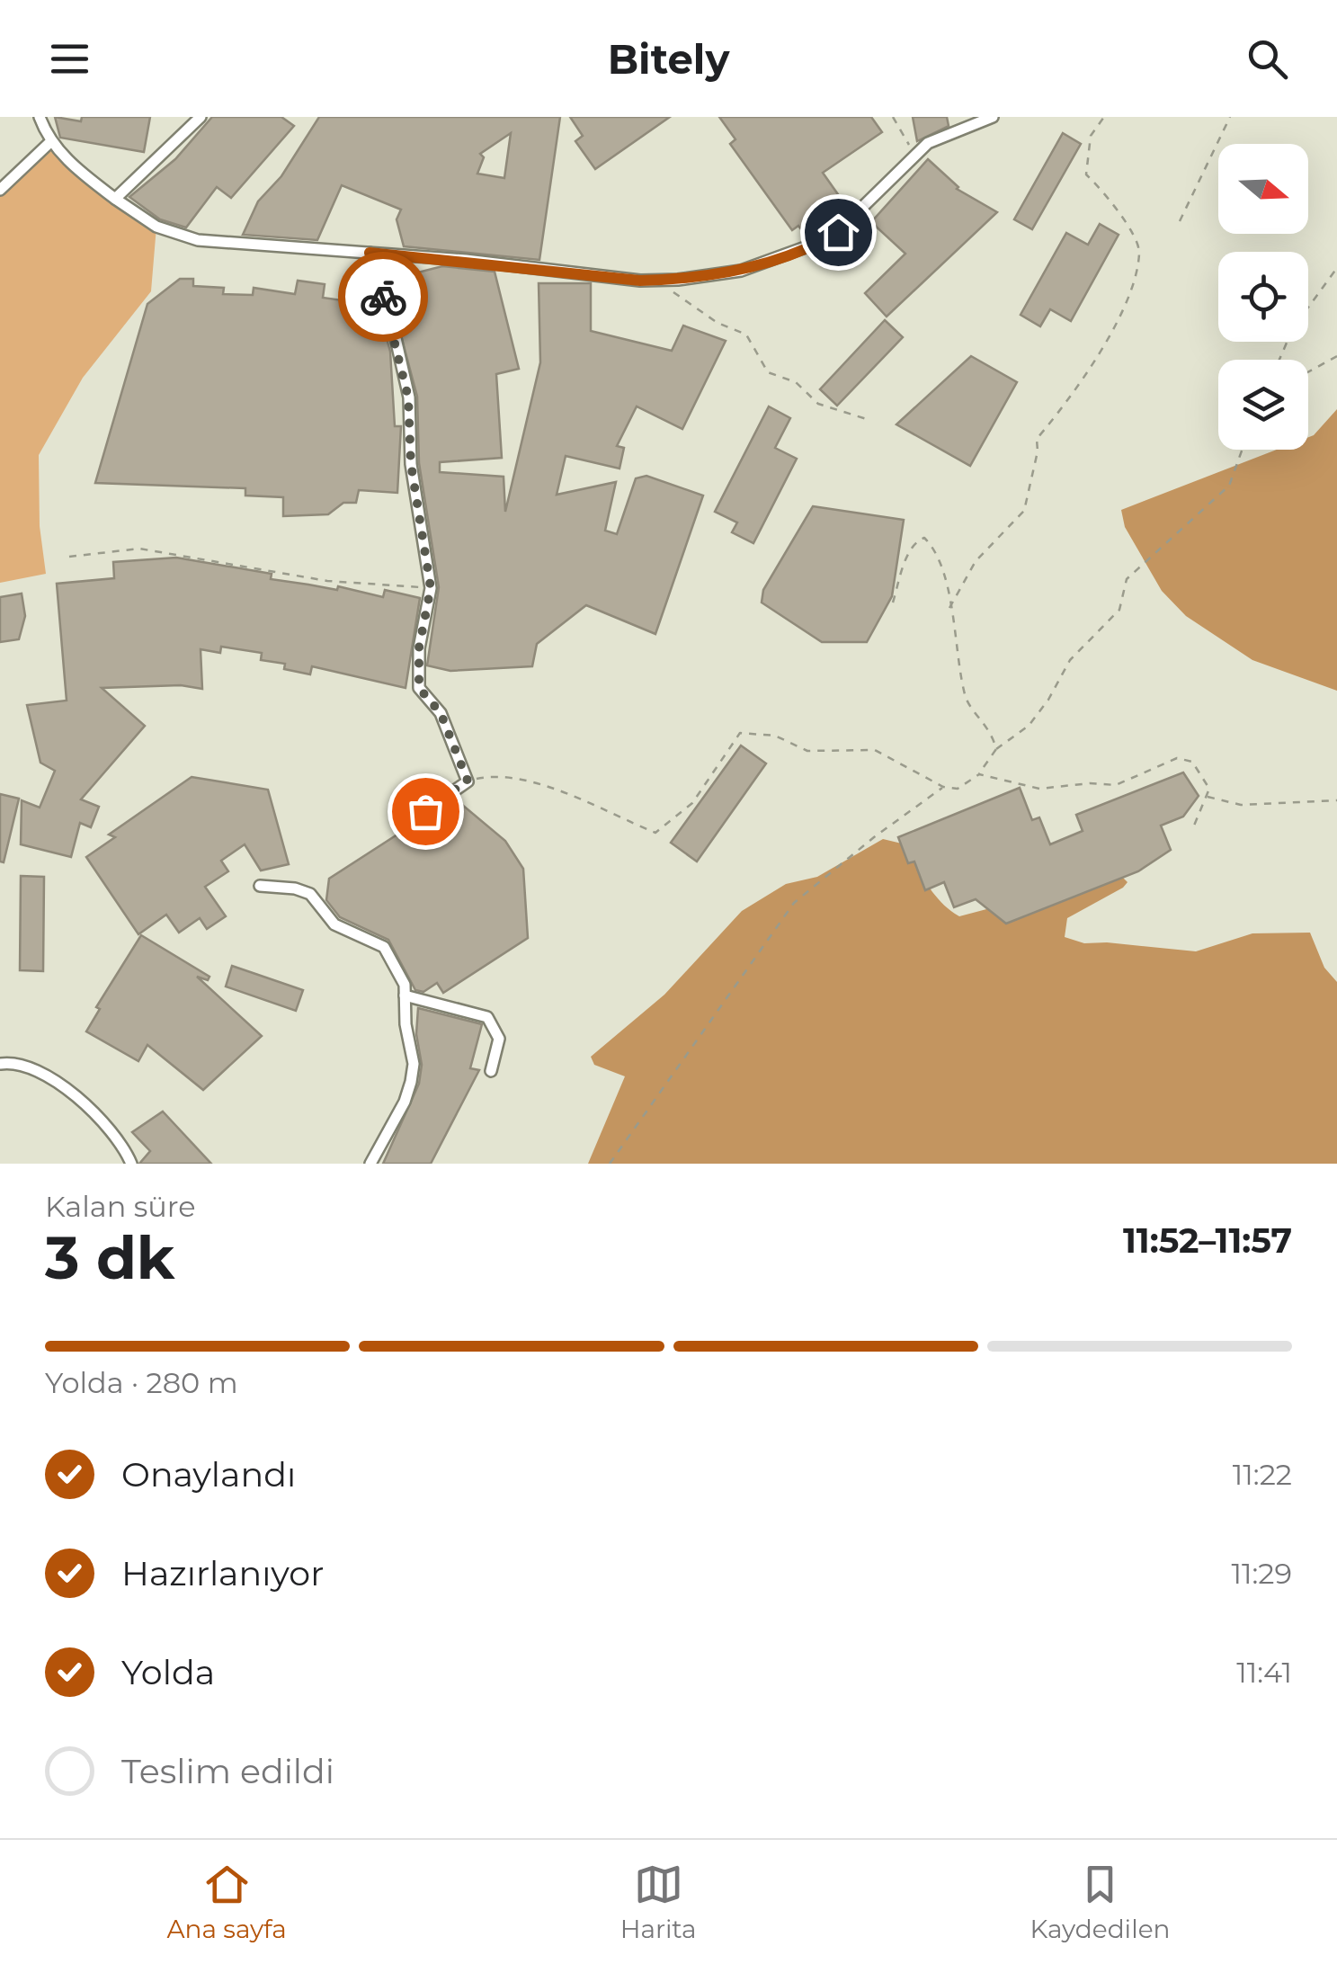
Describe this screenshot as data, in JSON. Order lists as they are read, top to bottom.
{
  "north": "right",
  "page": {
    "header": "Bitely",
    "heading": ["3 dk", "Kalan süre", "11:52–11:57"],
    "bar": "Yolda · 280 m",
    "list": [
      ["Onaylandı", "11:22"],
      ["Hazırlanıyor", "11:29"],
      ["Yolda", "11:41"],
      "Teslim edildi"
    ],
    "tabs": ["Ana sayfa", "Harita", "Kaydedilen"]
  }
}
